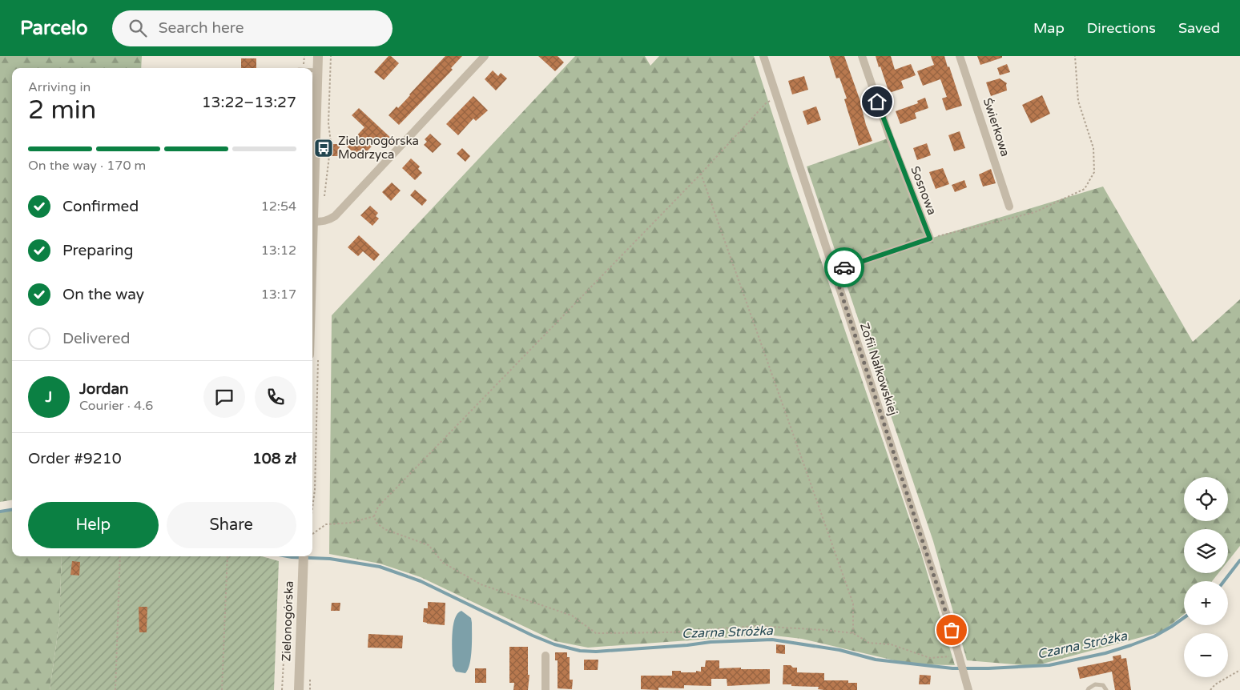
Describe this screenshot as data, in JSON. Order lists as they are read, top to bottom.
{
  "streets": {
    "street": [
      "Świerkowa",
      "Sosnowa",
      "Zofii Nałkowskiej",
      "Zielonogórska"
    ]
  },
  "water": ["Czarna Stróżka"],
  "places": {
    "bus stop": ["Zielonogórska Modrzyca"]
  },
  "page": {
    "header": "Parcelo",
    "search": "Search here",
    "nav": ["Map", "Directions", "Saved"],
    "heading": ["2 min", "Arriving in", "13:22–13:27"],
    "panel": [
      "Jordan",
      "Courier · 4.6",
      "Order #9210",
      "108 zł"
    ],
    "bar": "On the way · 170 m",
    "list": [
      ["Confirmed", "12:54"],
      ["Preparing", "13:12"],
      ["On the way", "13:17"],
      "Delivered"
    ],
    "round": "J",
    "map_buttons": ["+", "−"],
    "buttons": ["Help", "Share"]
  }
}
